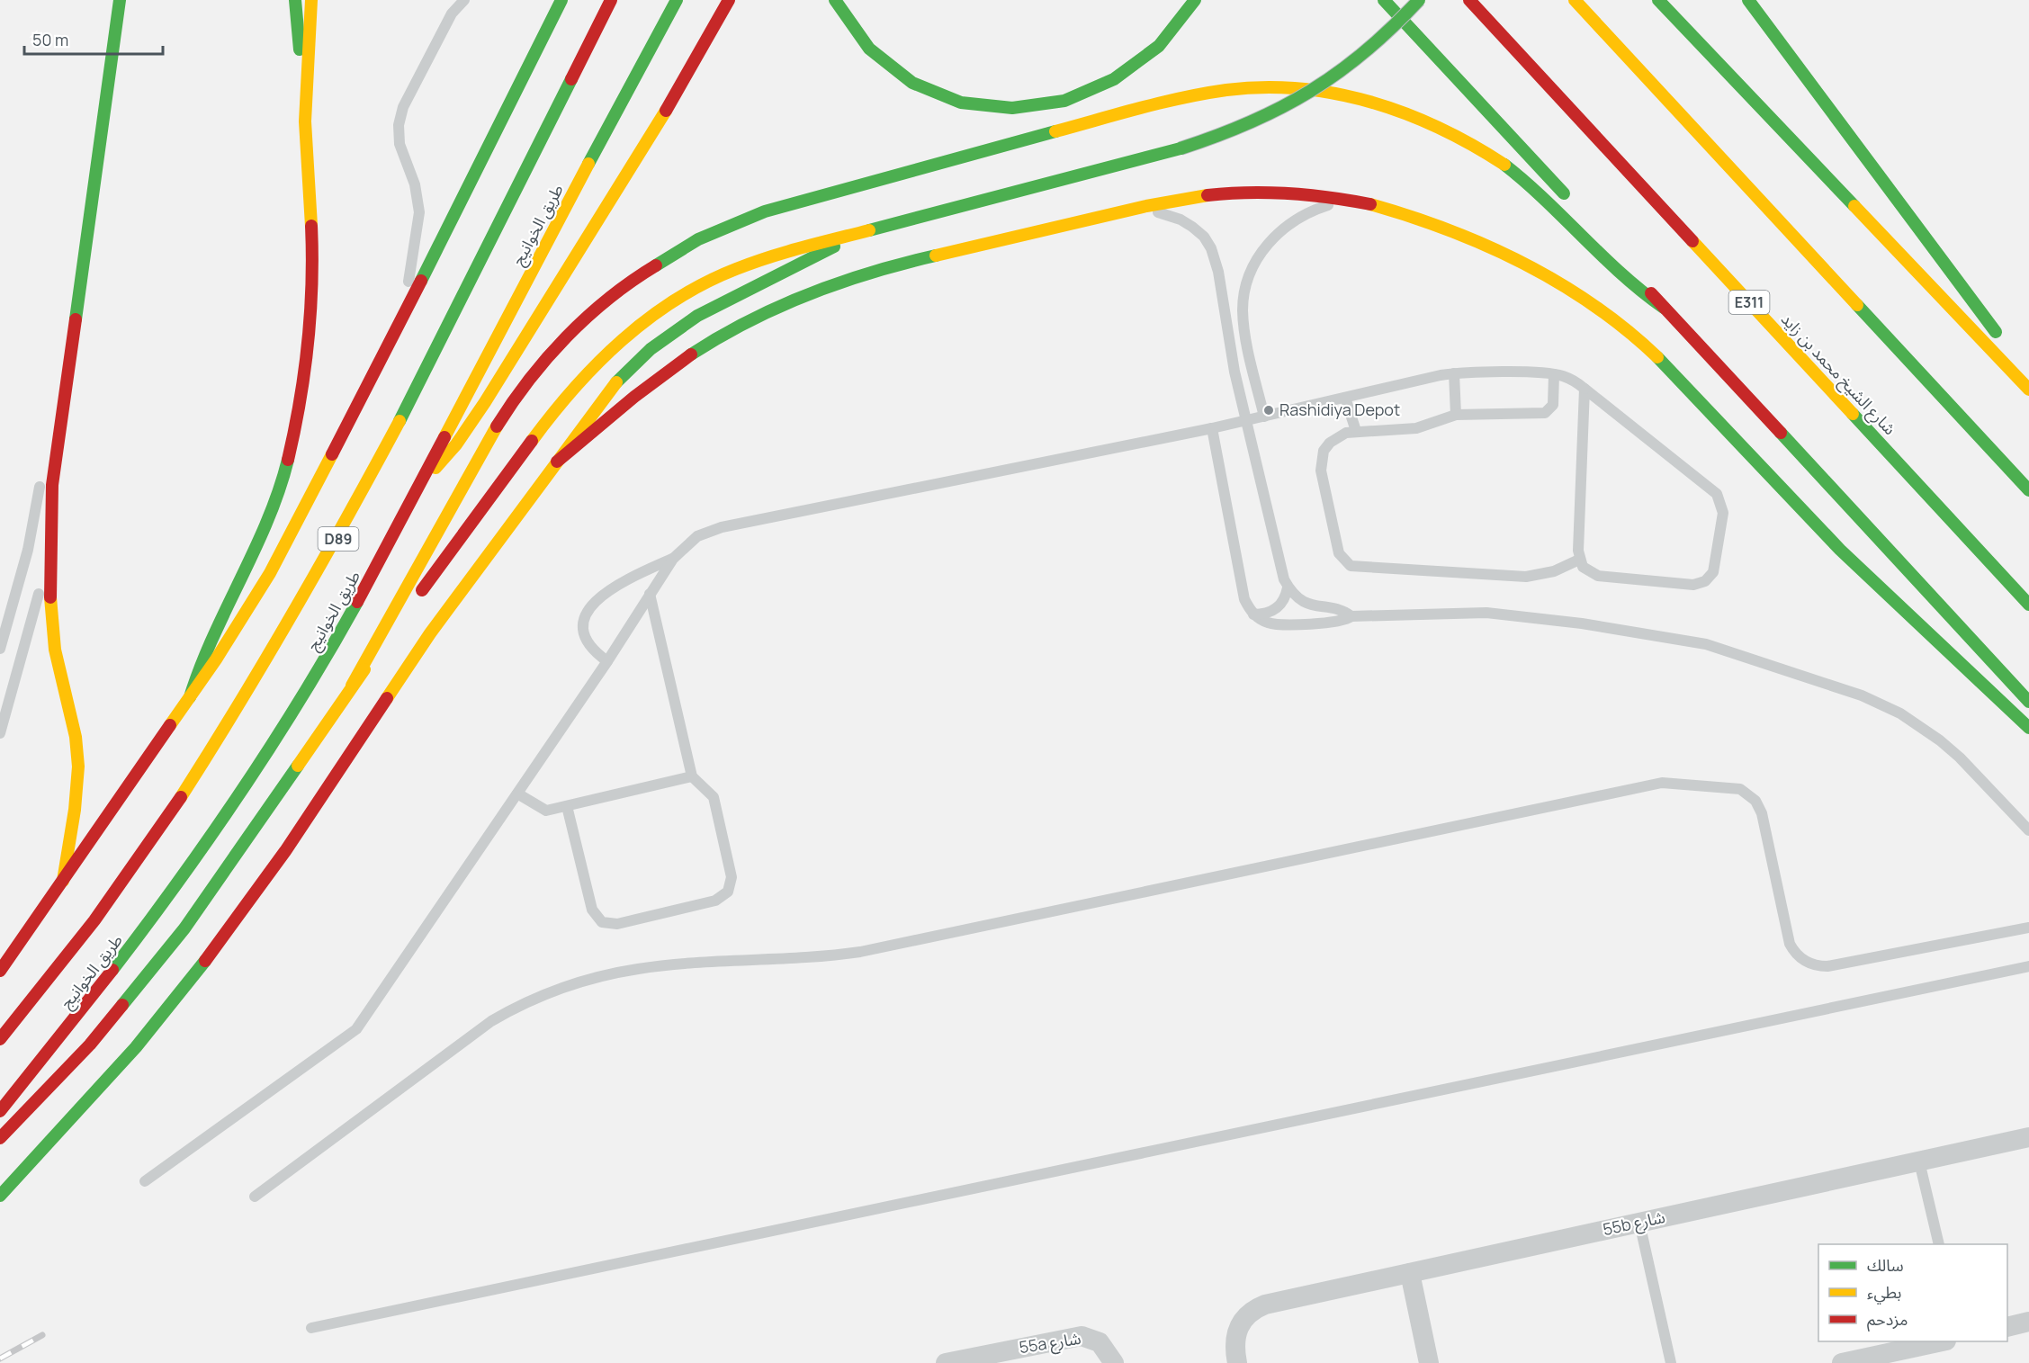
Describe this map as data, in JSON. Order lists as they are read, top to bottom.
{
  "streets": {
    "main road": [
      "طريق الخوانيج",
      "E311",
      "شارع الشيخ محمد بن زايد",
      "D89"
    ],
    "street": ["55b شارع", "55a شارع"]
  },
  "places": ["Rashidiya Depot"],
  "legend": ["سالك", "بطيء", "مزدحم"],
  "scale_bar": "50 m"
}
